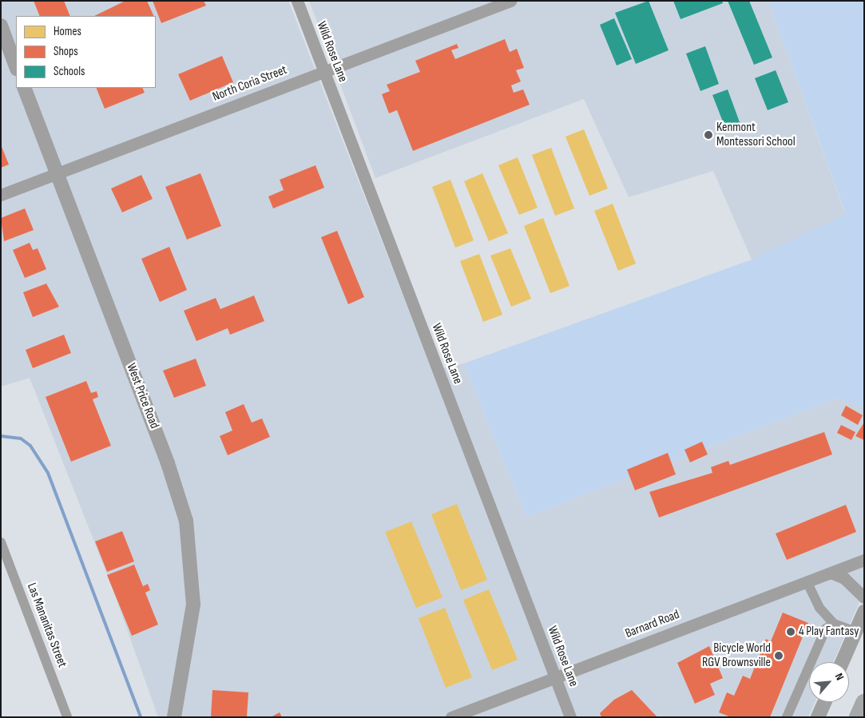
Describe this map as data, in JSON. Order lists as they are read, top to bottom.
{
  "streets": {
    "main road": ["West Price Road"],
    "street": [
      "Wild Rose Lane",
      "North Coria Street",
      "Barnard Road",
      "Las Mananitas Street"
    ]
  },
  "crossings": [
    ["Wild Rose Lane", "North Coria Street"],
    ["Wild Rose Lane", "Barnard Road"],
    ["North Coria Street", "West Price Road"]
  ],
  "places": ["Kenmont Montessori School", "4 Play Fantasy", "Bicycle World RGV Brownsville"],
  "legend": ["Homes", "Shops", "Schools"],
  "north": "top right"
}
